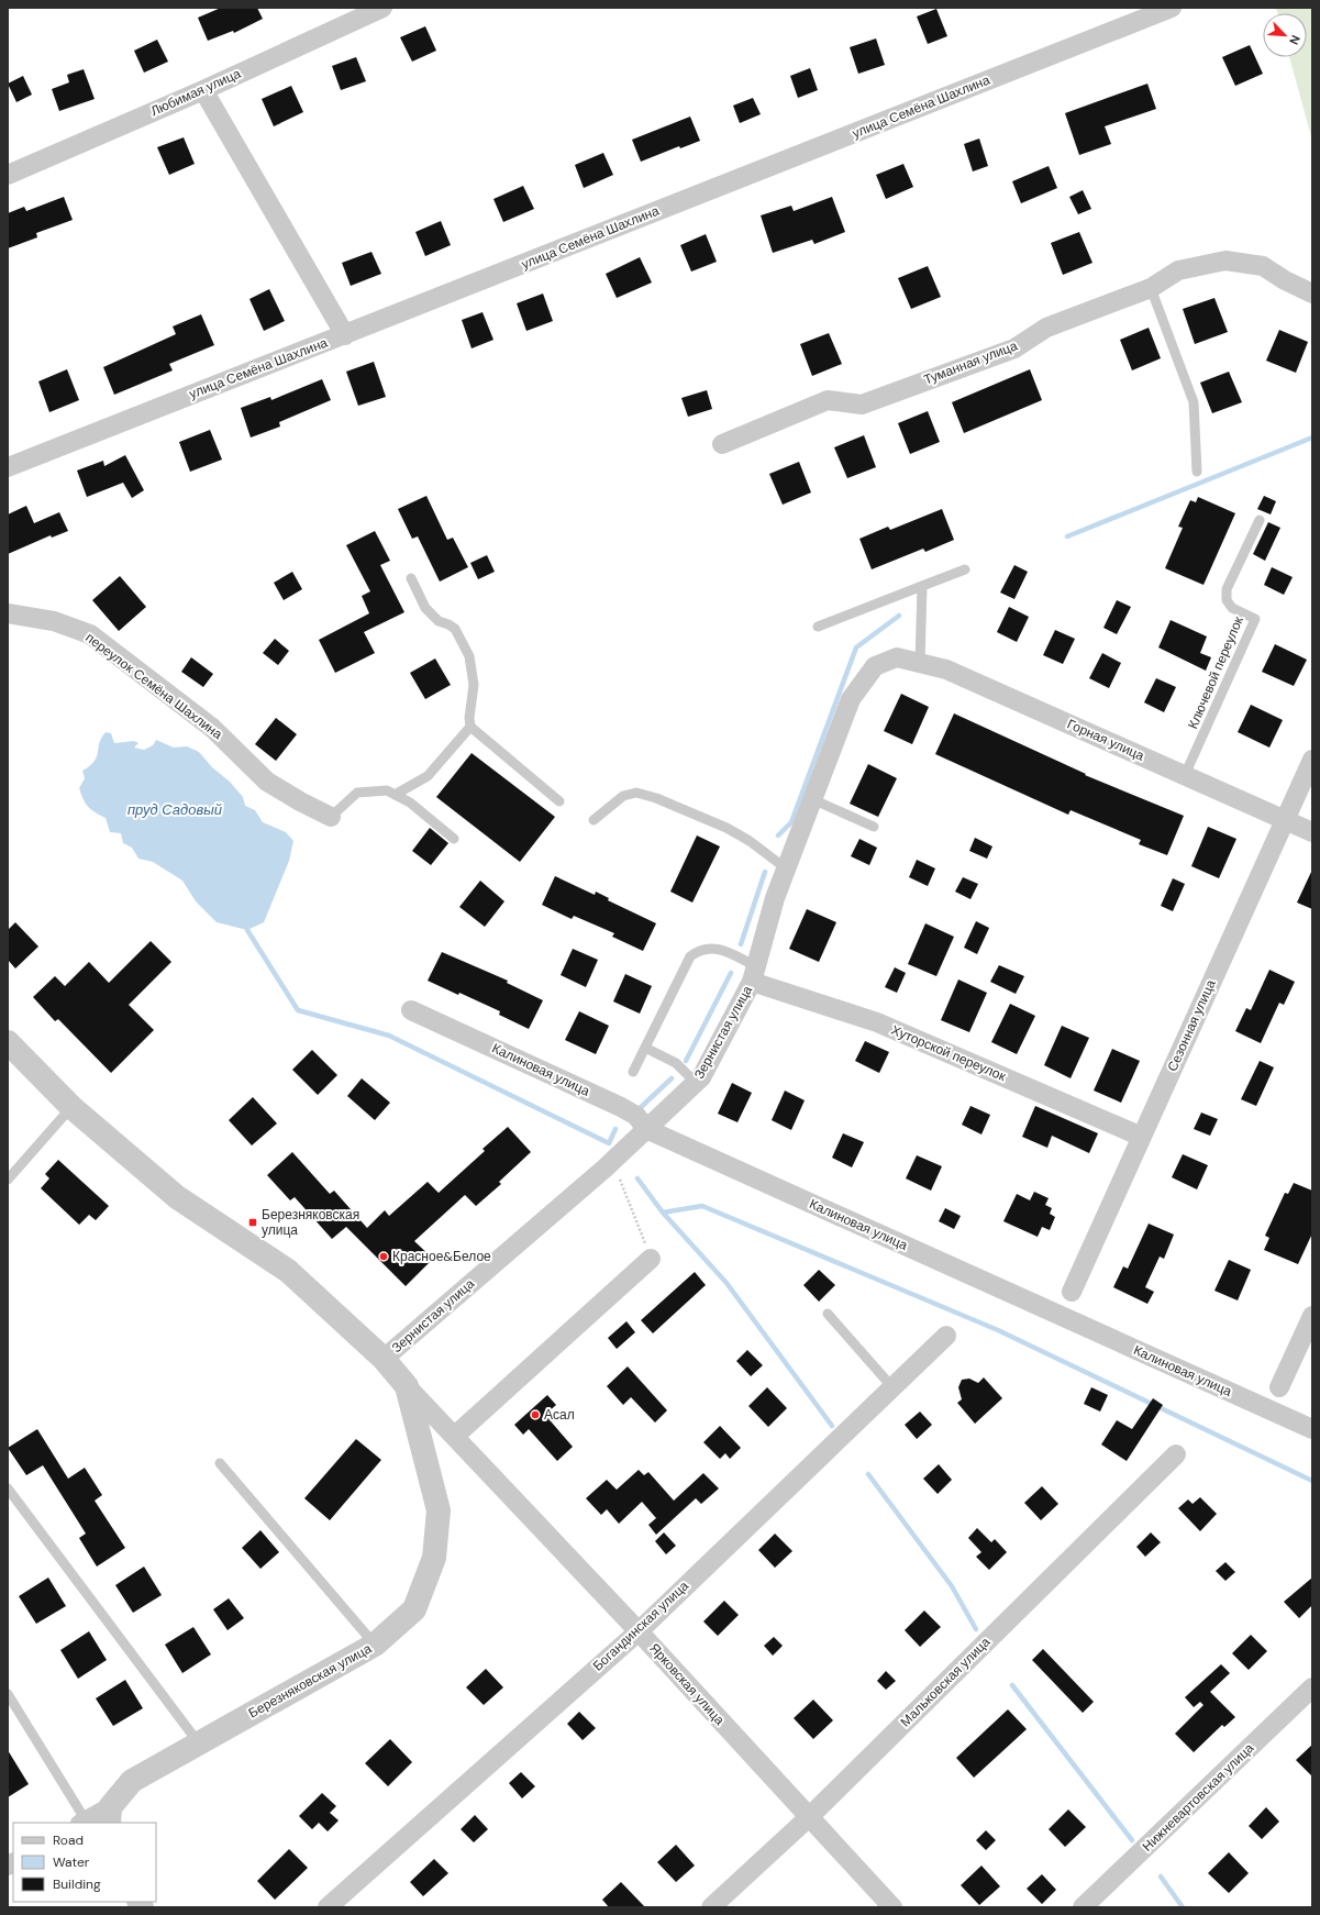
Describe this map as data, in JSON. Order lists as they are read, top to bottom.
{
  "streets": {
    "street": [
      "Любимая улица",
      "улица Семёна Шахлина",
      "Туманная улица",
      "переулок Семёна Шахлина",
      "Горная улица",
      "Сезонная улица",
      "Зернистая улица",
      "Хуторской переулок",
      "Калиновая улица",
      "Богандинская улица",
      "Березняковская улица",
      "Мальковская улица",
      "Ярковская улица",
      "Нижневартовская улица"
    ],
    "lane": ["Ключевой переулок"]
  },
  "crossings": [
    ["Ключевой переулок", "Горная улица"],
    ["Горная улица", "Сезонная улица"],
    ["Горная улица", "Зернистая улица"],
    ["Сезонная улица", "Хуторской переулок"],
    ["Зернистая улица", "Хуторской переулок"],
    ["Зернистая улица", "Калиновая улица"],
    ["Зернистая улица", "Березняковская улица"],
    ["Богандинская улица", "Ярковская улица"],
    ["Березняковская улица", "Ярковская улица"],
    ["Мальковская улица", "Ярковская улица"]
  ],
  "water": ["пруд Садовый"],
  "places": {
    "transit": ["Березняковская улица"],
    "other": ["Красное&Белое", "Асал"]
  },
  "legend": ["Road", "Water", "Building"],
  "north": "bottom right"
}
